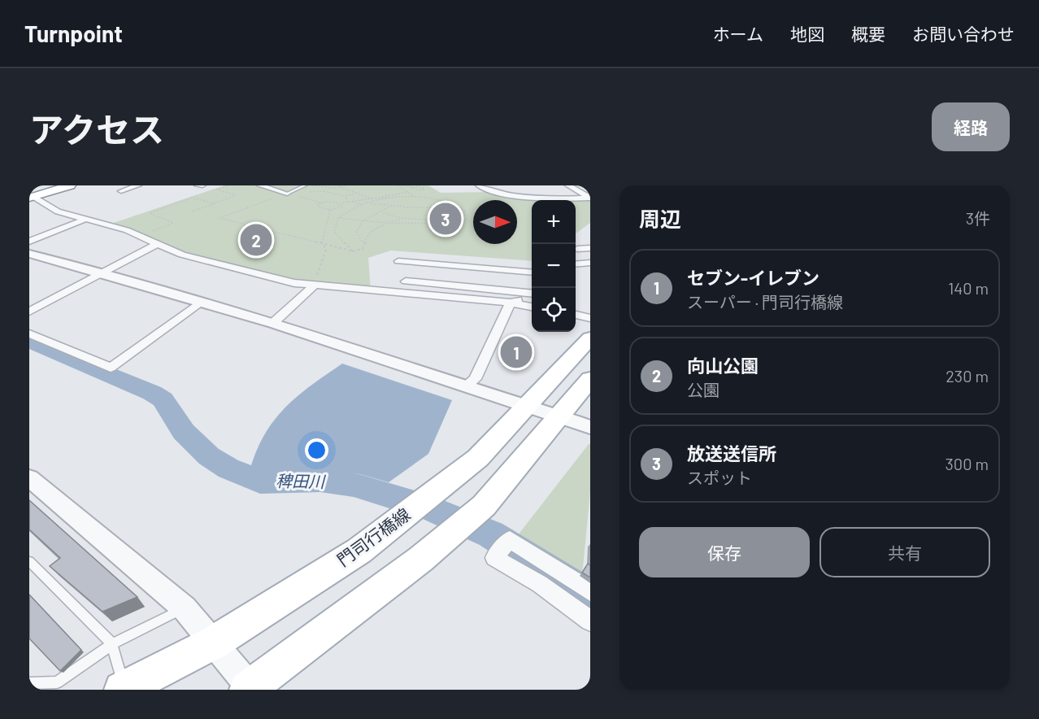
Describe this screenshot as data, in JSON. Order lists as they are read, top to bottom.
{
  "streets": {
    "main road": ["門司行橋線"]
  },
  "water": ["稗田川"],
  "north": "right",
  "page": {
    "header": "Turnpoint",
    "nav": [
      "ホーム",
      "地図",
      "概要",
      "お問い合わせ"
    ],
    "title": "アクセス",
    "buttons": [
      "経路",
      ["保存", "共有"]
    ],
    "heading": ["周辺", "3件"],
    "map_buttons": ["+", "−"],
    "pins": ["3", "2", "1"],
    "list": [
      {
        "mark": "1",
        "name": "セブン-イレブン",
        "note": "スーパー · 門司行橋線",
        "value": "140 m"
      },
      {
        "mark": "2",
        "name": "向山公園",
        "note": "公園",
        "value": "230 m"
      },
      {
        "mark": "3",
        "name": "放送送信所",
        "note": "スポット",
        "value": "300 m"
      }
    ]
  }
}
